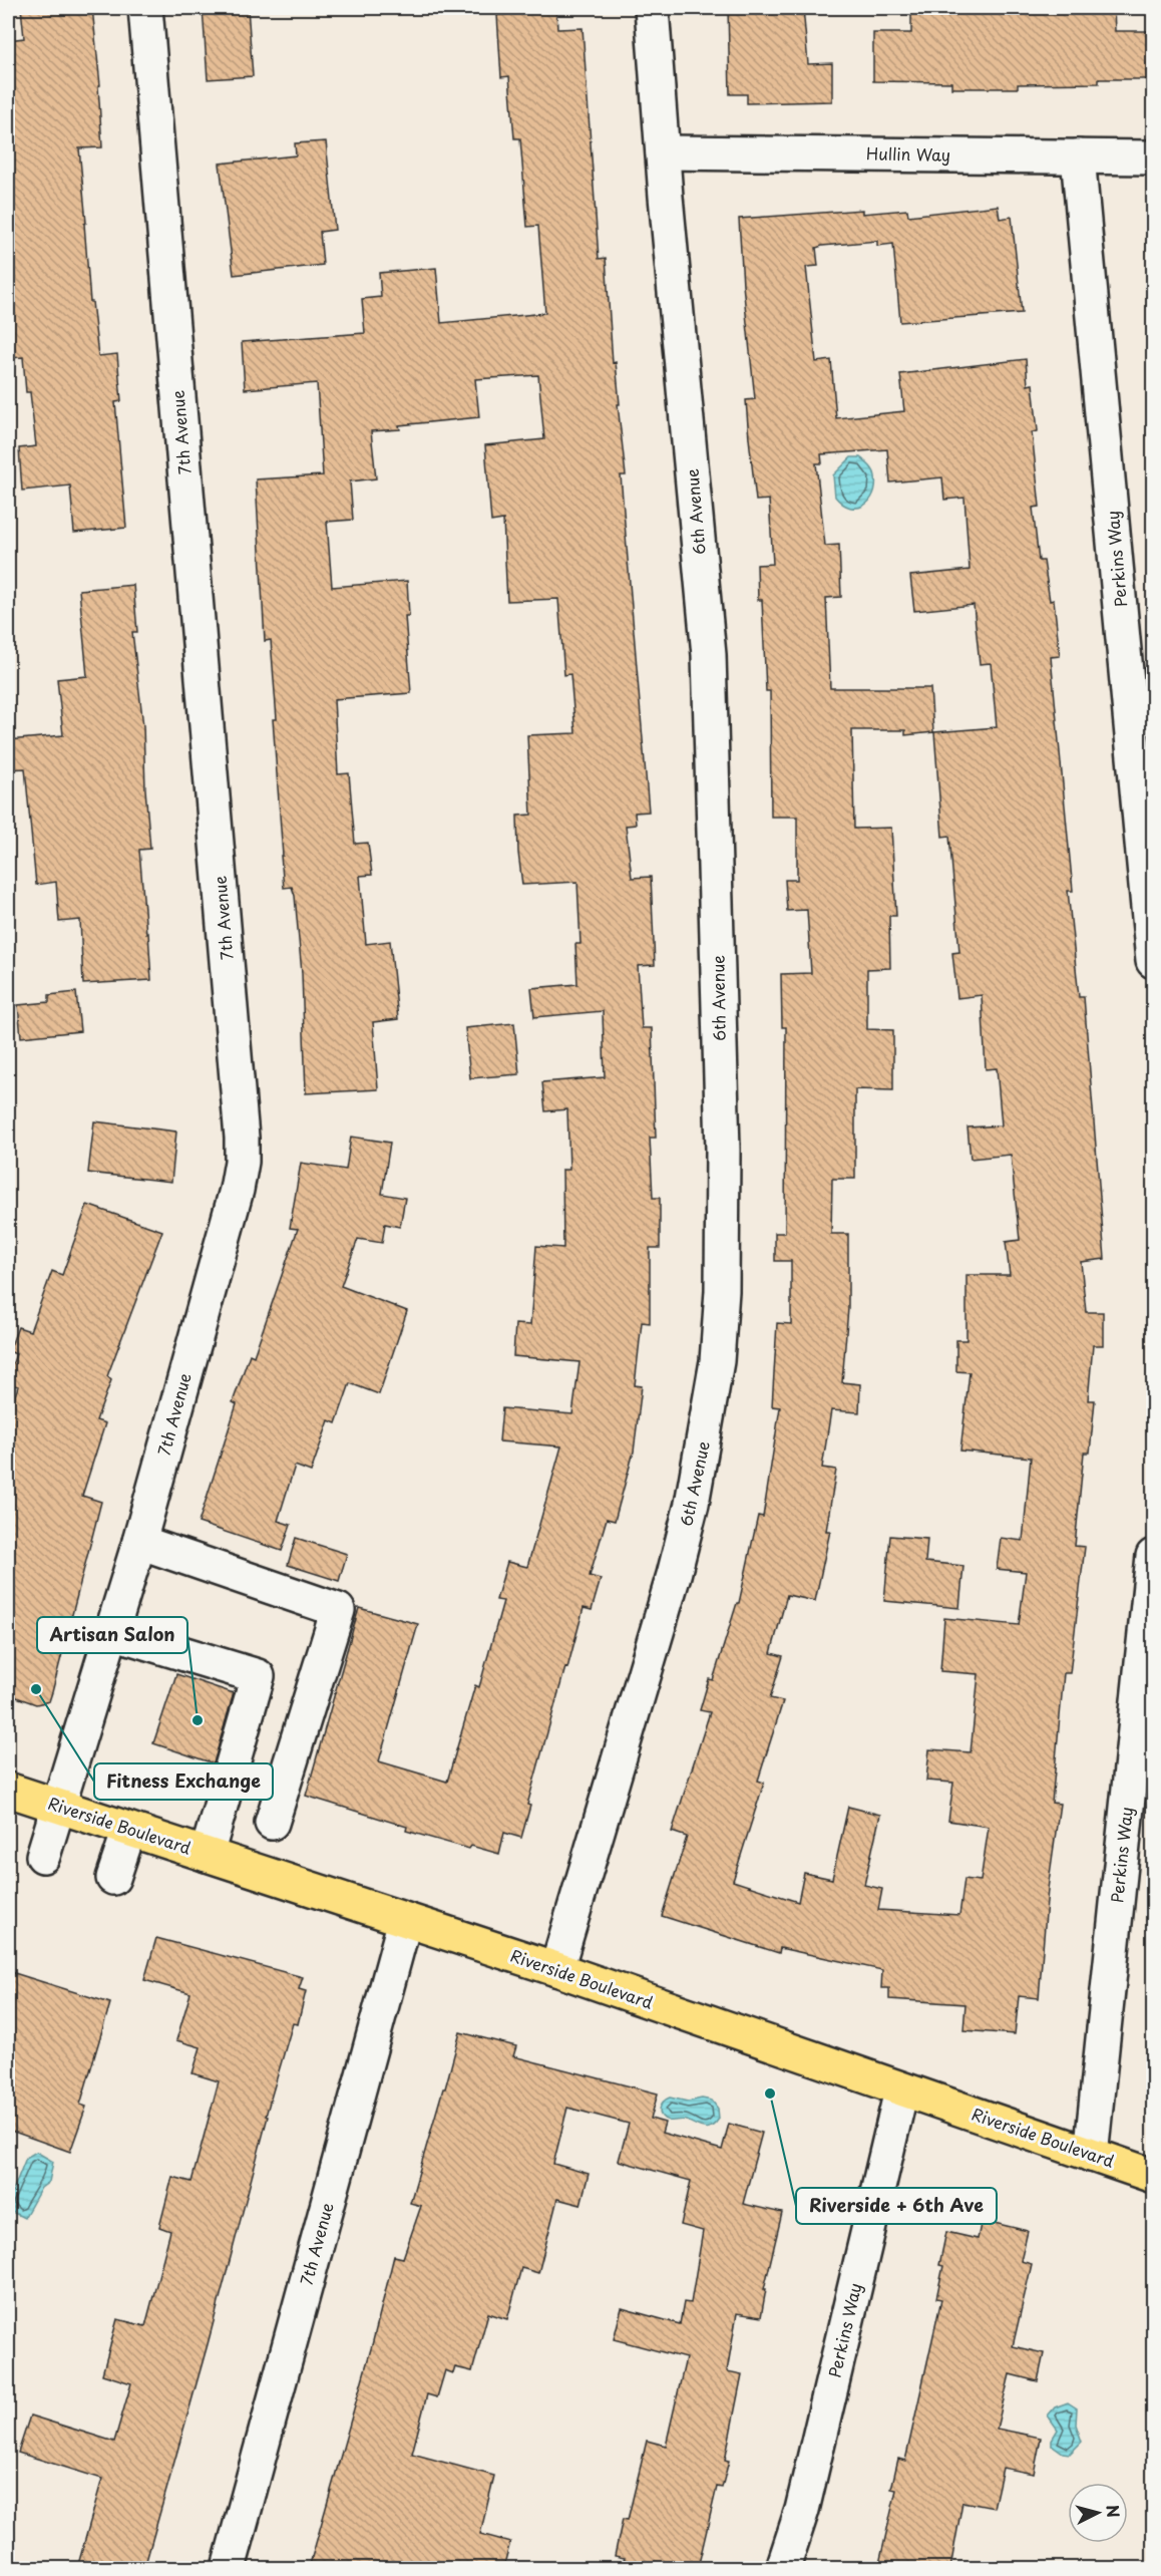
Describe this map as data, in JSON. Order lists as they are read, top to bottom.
{
  "streets": {
    "main road": ["Riverside Boulevard"],
    "street": [
      "Hullin Way",
      "7th Avenue",
      "6th Avenue",
      "Perkins Way"
    ]
  },
  "crossings": [
    ["Hullin Way", "6th Avenue"],
    ["Hullin Way", "Perkins Way"],
    ["7th Avenue", "Riverside Boulevard"],
    ["6th Avenue", "Riverside Boulevard"],
    ["Perkins Way", "Riverside Boulevard"]
  ],
  "places": ["Fitness Exchange", "Artisan Salon", "Riverside + 6th Ave"],
  "north": "right"
}
